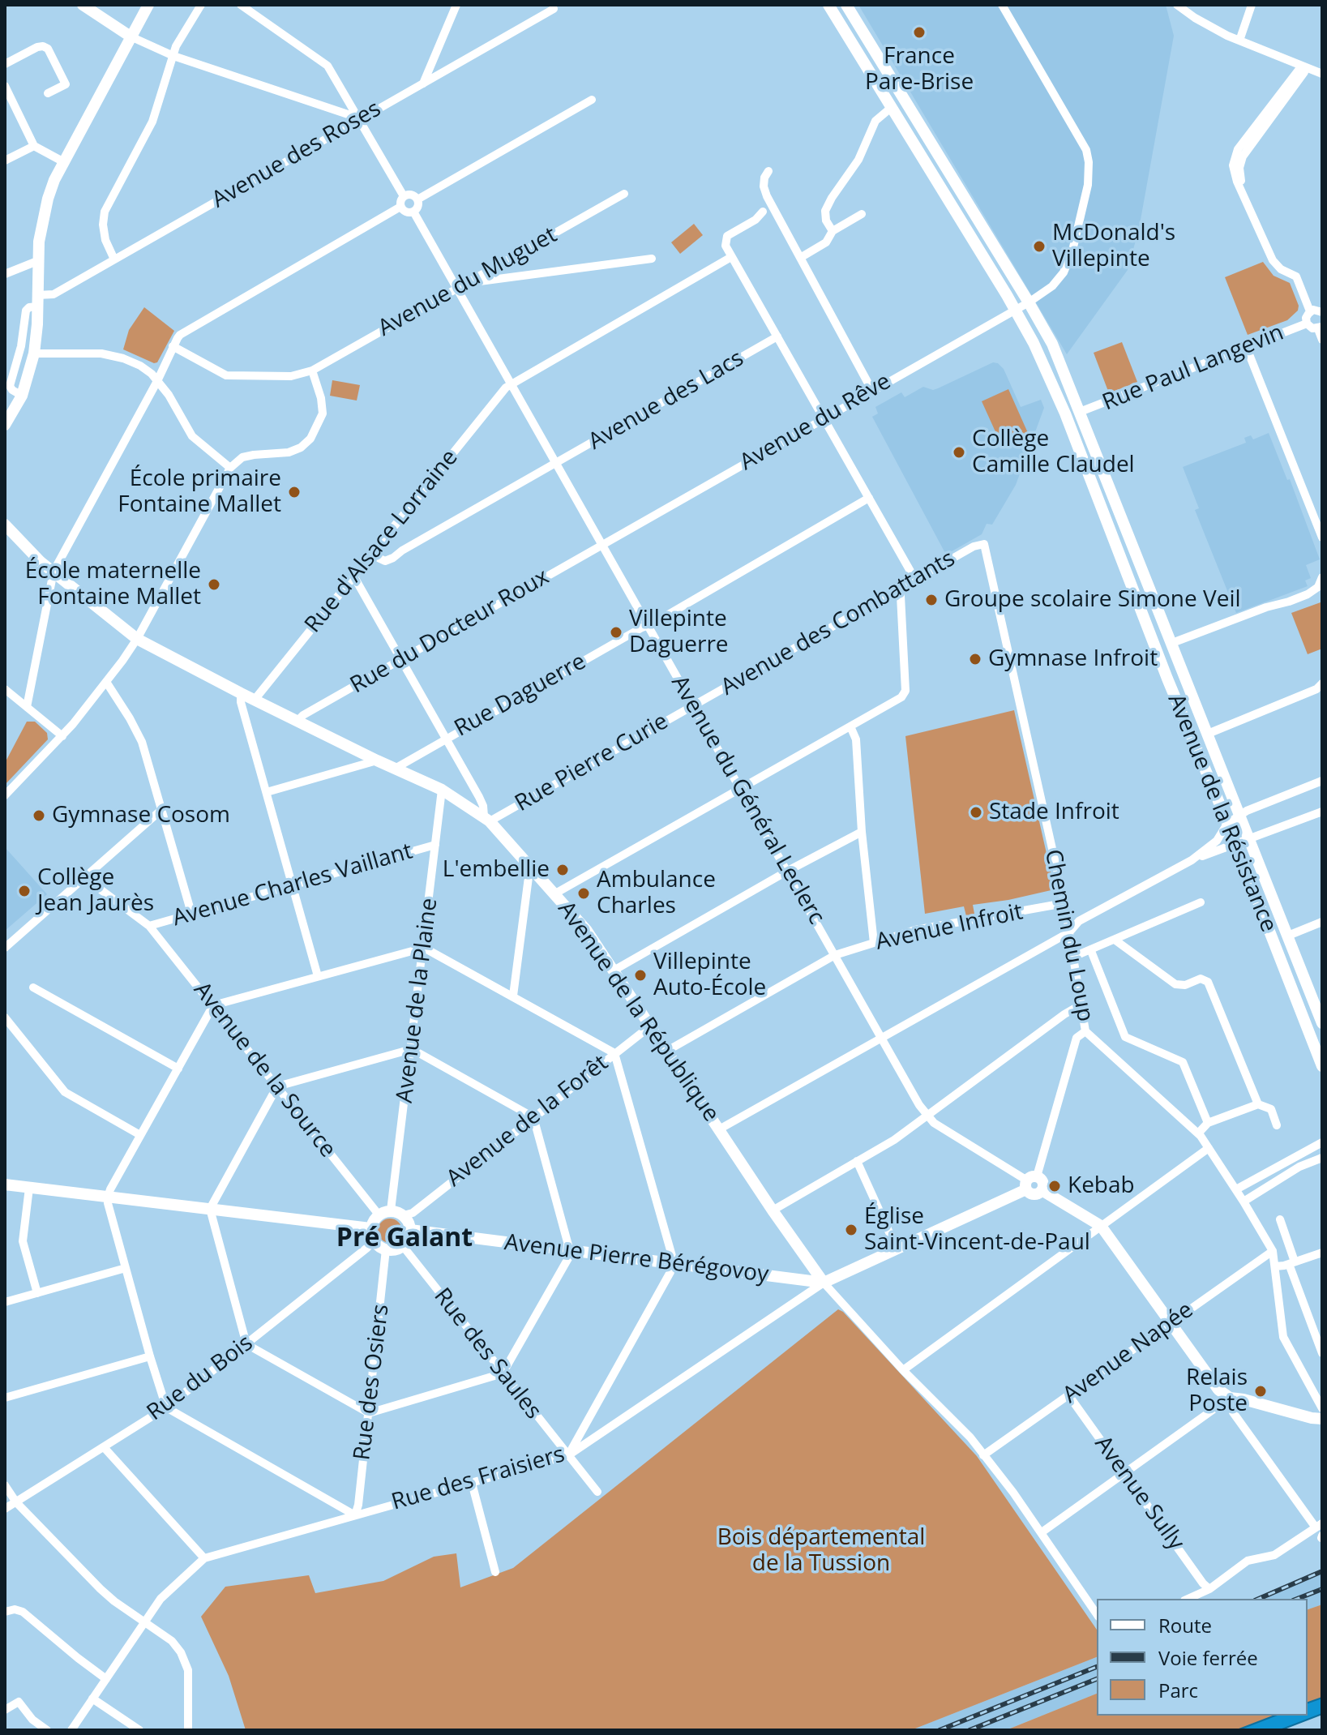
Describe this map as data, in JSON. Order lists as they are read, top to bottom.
{
  "streets": {
    "street": [
      "Avenue des Roses",
      "Avenue du Muguet",
      "Rue Paul Langevin",
      "Avenue des Lacs",
      "Avenue du Rêve",
      "Rue d'Alsace Lorraine",
      "Avenue des Combattants",
      "Rue du Docteur Roux",
      "Rue Daguerre",
      "Rue Pierre Curie",
      "Avenue du Général Leclerc",
      "Avenue de la Résistance",
      "Avenue Charles Vaillant",
      "Avenue Infroit",
      "Chemin du Loup",
      "Avenue de la Plaine",
      "Avenue de la République",
      "Avenue de la Source",
      "Avenue de la Forêt",
      "Avenue Pierre Bérégovoy",
      "Avenue Napée",
      "Rue des Saules",
      "Rue du Bois",
      "Rue des Osiers",
      "Rue des Fraisiers",
      "Avenue Sully"
    ]
  },
  "crossings": [
    ["Avenue du Muguet", "Avenue du Général Leclerc"],
    ["Rue Paul Langevin", "Avenue de la Résistance"],
    ["Avenue des Lacs", "Rue d'Alsace Lorraine"],
    ["Avenue des Lacs", "Avenue du Général Leclerc"],
    ["Avenue du Rêve", "Rue du Docteur Roux"],
    ["Avenue du Rêve", "Avenue du Général Leclerc"],
    ["Avenue du Rêve", "Avenue de la Résistance"],
    ["Rue d'Alsace Lorraine", "Avenue du Général Leclerc"],
    ["Rue d'Alsace Lorraine", "Avenue de la République"],
    ["Avenue des Combattants", "Rue Pierre Curie"],
    ["Avenue des Combattants", "Avenue du Général Leclerc"],
    ["Avenue des Combattants", "Chemin du Loup"],
    ["Rue du Docteur Roux", "Avenue du Général Leclerc"],
    ["Rue du Docteur Roux", "Avenue de la République"],
    ["Rue Daguerre", "Avenue du Général Leclerc"],
    ["Rue Daguerre", "Avenue de la République"],
    ["Rue Pierre Curie", "Avenue du Général Leclerc"],
    ["Rue Pierre Curie", "Avenue de la République"],
    ["Avenue du Général Leclerc", "Avenue Infroit"],
    ["Avenue Charles Vaillant", "Avenue de la Plaine"],
    ["Avenue Charles Vaillant", "Avenue de la Source"],
    ["Avenue Infroit", "Chemin du Loup"],
    ["Avenue Infroit", "Avenue de la République"],
    ["Chemin du Loup", "Avenue Napée"],
    ["Avenue de la Plaine", "Avenue de la République"],
    ["Avenue de la Plaine", "Avenue de la Source"],
    ["Avenue de la Plaine", "Avenue de la Forêt"],
    ["Avenue de la Plaine", "Avenue Pierre Bérégovoy"],
    ["Avenue de la Plaine", "Rue des Saules"],
    ["Avenue de la Plaine", "Rue du Bois"],
    ["Avenue de la Plaine", "Rue des Osiers"],
    ["Avenue de la République", "Avenue de la Forêt"],
    ["Avenue de la République", "Avenue Pierre Bérégovoy"],
    ["Avenue de la République", "Rue des Fraisiers"],
    ["Avenue de la Source", "Avenue de la Forêt"],
    ["Avenue de la Source", "Avenue Pierre Bérégovoy"],
    ["Avenue de la Source", "Rue des Saules"],
    ["Avenue de la Source", "Rue du Bois"],
    ["Avenue de la Source", "Rue des Osiers"],
    ["Avenue de la Forêt", "Avenue Pierre Bérégovoy"],
    ["Avenue de la Forêt", "Rue des Saules"],
    ["Avenue de la Forêt", "Rue du Bois"],
    ["Avenue de la Forêt", "Rue des Osiers"],
    ["Avenue Pierre Bérégovoy", "Rue des Saules"],
    ["Avenue Pierre Bérégovoy", "Rue du Bois"],
    ["Avenue Pierre Bérégovoy", "Rue des Osiers"],
    ["Avenue Pierre Bérégovoy", "Rue des Fraisiers"],
    ["Avenue Napée", "Avenue Sully"],
    ["Rue des Saules", "Rue du Bois"],
    ["Rue des Saules", "Rue des Osiers"],
    ["Rue des Saules", "Rue des Fraisiers"],
    ["Rue du Bois", "Rue des Osiers"],
    ["Rue des Osiers", "Rue des Fraisiers"]
  ],
  "districts": ["Pré Galant"],
  "parks": ["Bois départemental de la Tussion"],
  "places": [
    "France Pare-Brise",
    "McDonald's Villepinte",
    "Collège Camille Claudel",
    "École primaire Fontaine Mallet",
    "École maternelle Fontaine Mallet",
    "Groupe scolaire Simone Veil",
    "Villepinte Daguerre",
    "Gymnase Infroit",
    "Stade Infroit",
    "Gymnase Cosom",
    "L'embellie",
    "Collège Jean Jaurès",
    "Ambulance Charles",
    "Villepinte Auto-École",
    "Kebab",
    "Église Saint-Vincent-de-Paul",
    "Relais Poste"
  ],
  "legend": ["Route", "Voie ferrée", "Parc"]
}
